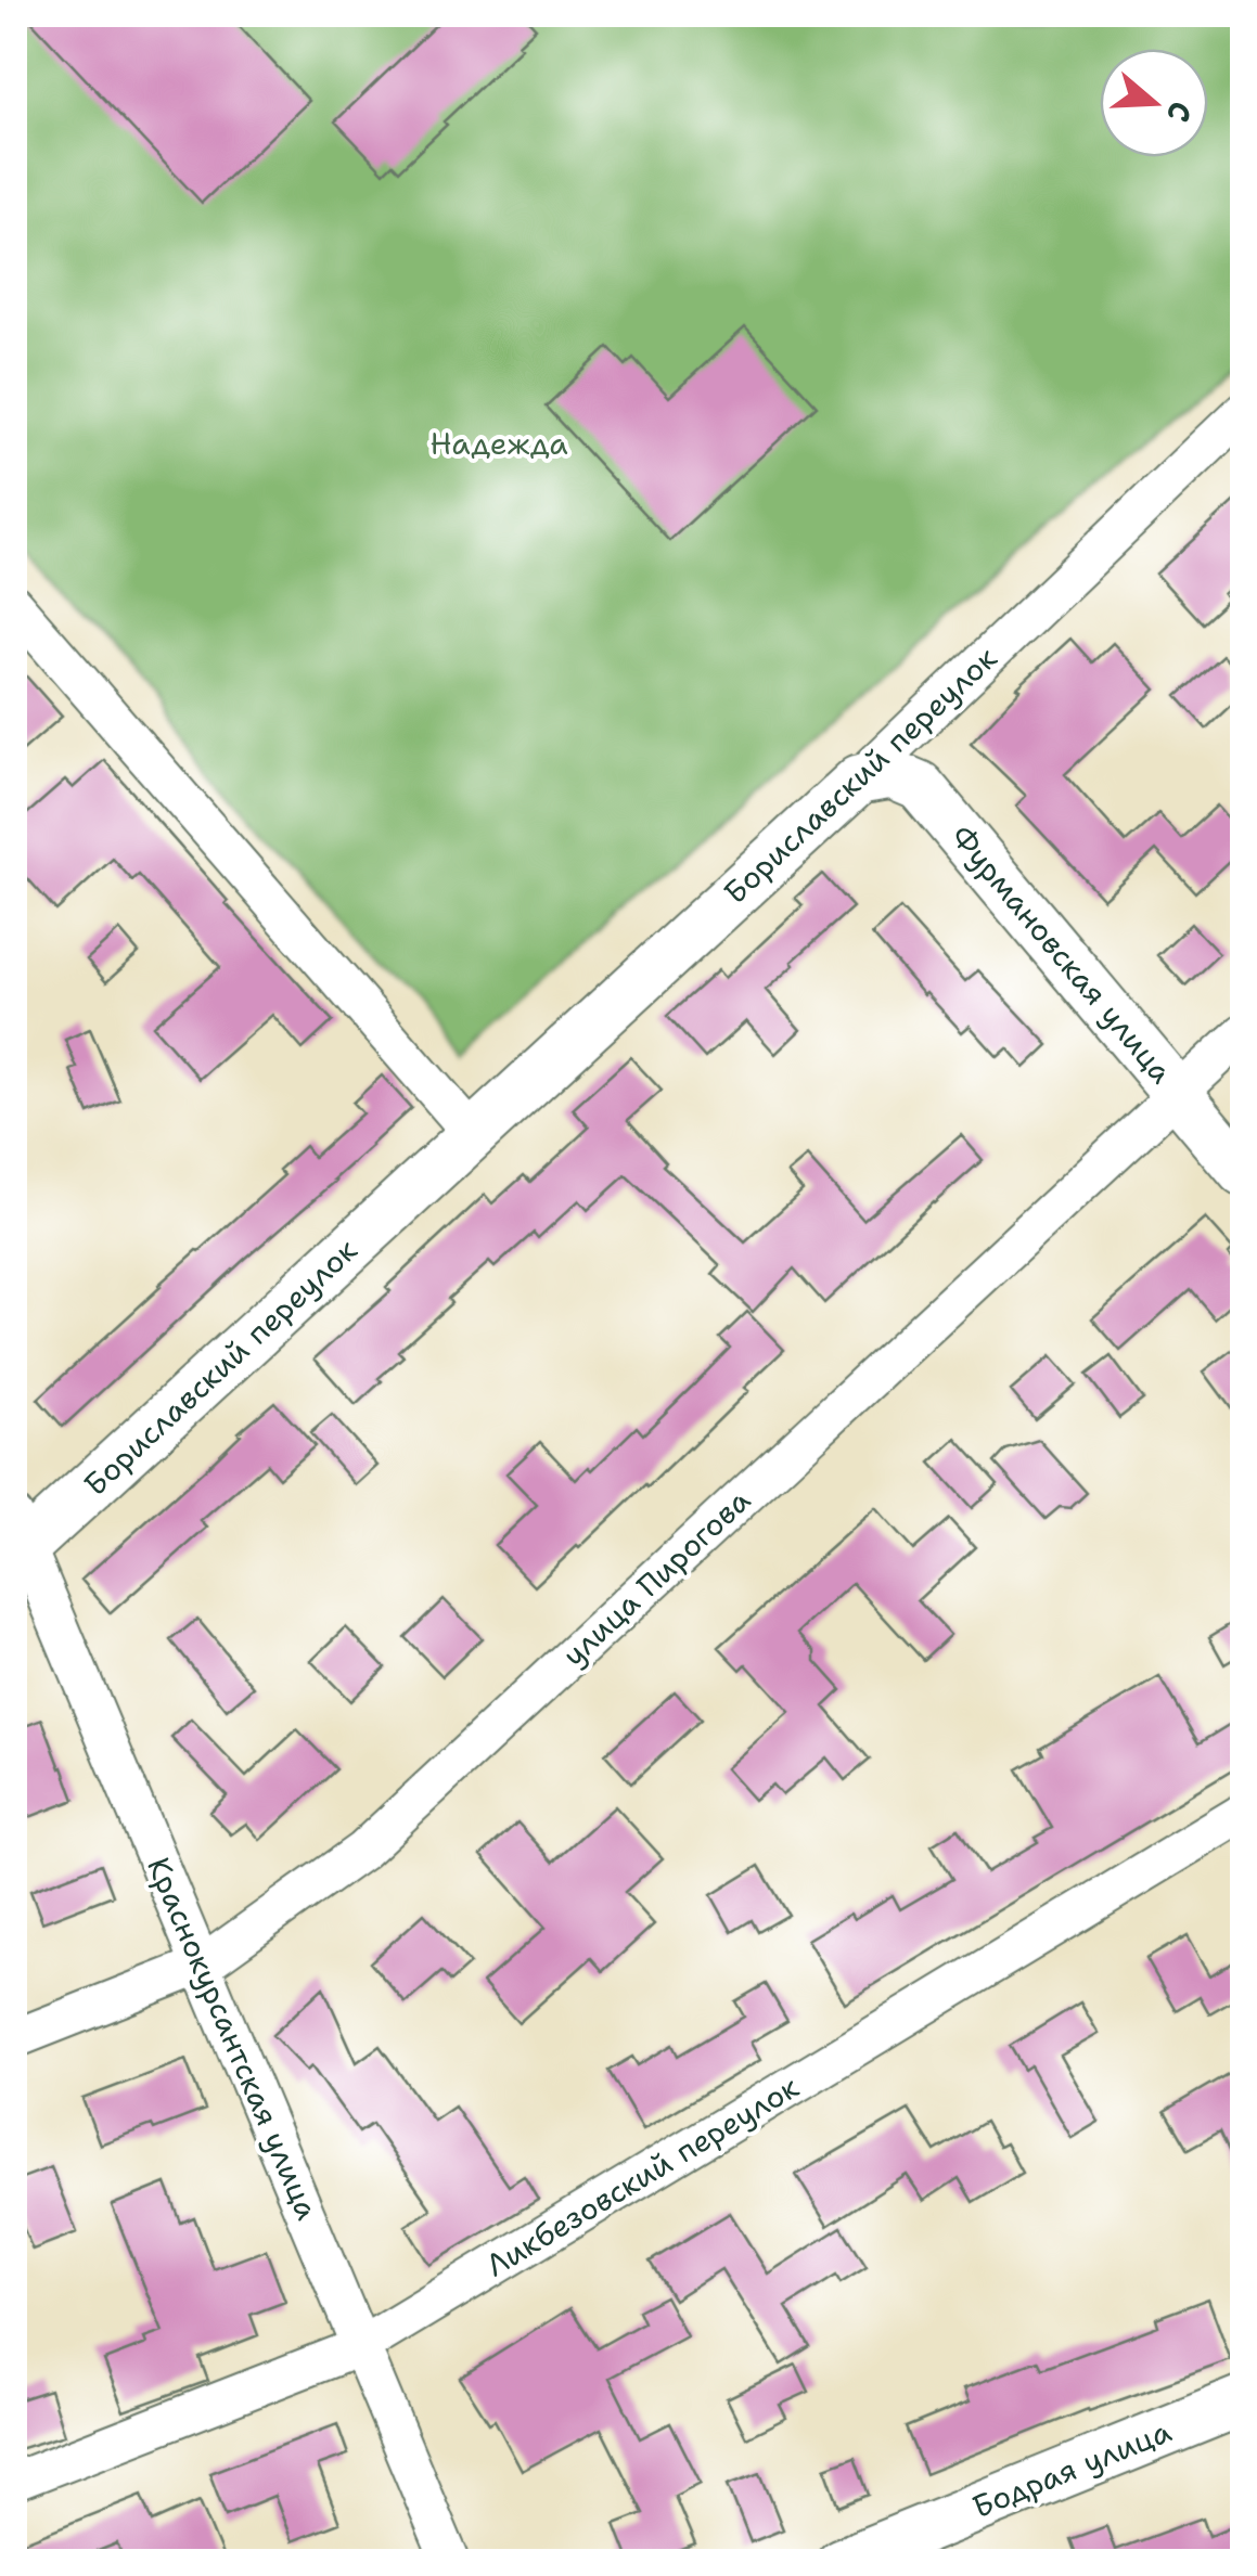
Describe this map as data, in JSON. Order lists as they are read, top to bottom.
{
  "streets": {
    "street": [
      "Бориславский переулок",
      "Фурмановская улица",
      "улица Пирогова",
      "Краснокурсантская улица",
      "Ликбезовский переулок",
      "Бодрая улица"
    ]
  },
  "crossings": [
    ["Бориславский переулок", "Фурмановская улица"],
    ["Бориславский переулок", "Краснокурсантская улица"],
    ["Фурмановская улица", "улица Пирогова"],
    ["улица Пирогова", "Краснокурсантская улица"],
    ["Краснокурсантская улица", "Ликбезовский переулок"]
  ],
  "parks": ["Надежда"],
  "north": "right"
}
